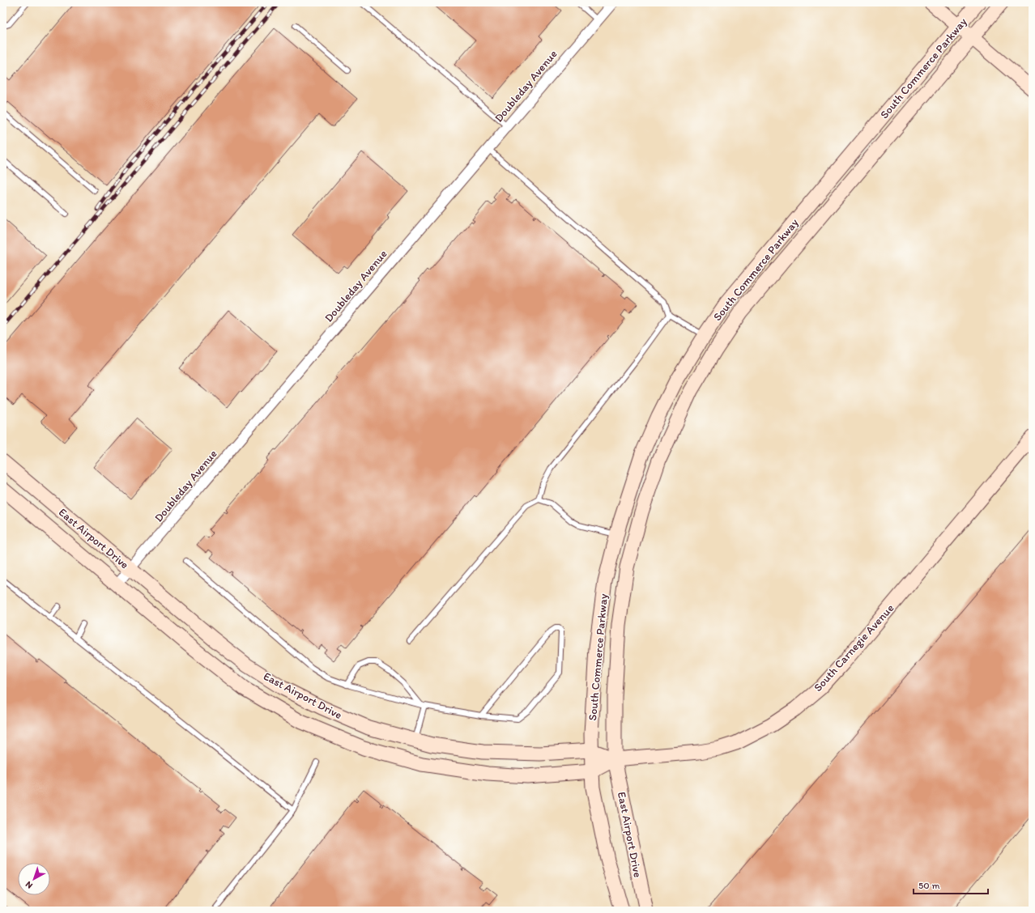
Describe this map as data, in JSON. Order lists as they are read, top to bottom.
{
  "streets": {
    "main road": ["South Commerce Parkway", "East Airport Drive", "South Carnegie Avenue"],
    "street": ["Doubleday Avenue"]
  },
  "crossings": [
    ["South Commerce Parkway", "East Airport Drive"],
    ["South Commerce Parkway", "South Carnegie Avenue"],
    ["Doubleday Avenue", "East Airport Drive"],
    ["East Airport Drive", "South Carnegie Avenue"]
  ],
  "scale_bar": "50 m",
  "north": "bottom left"
}
